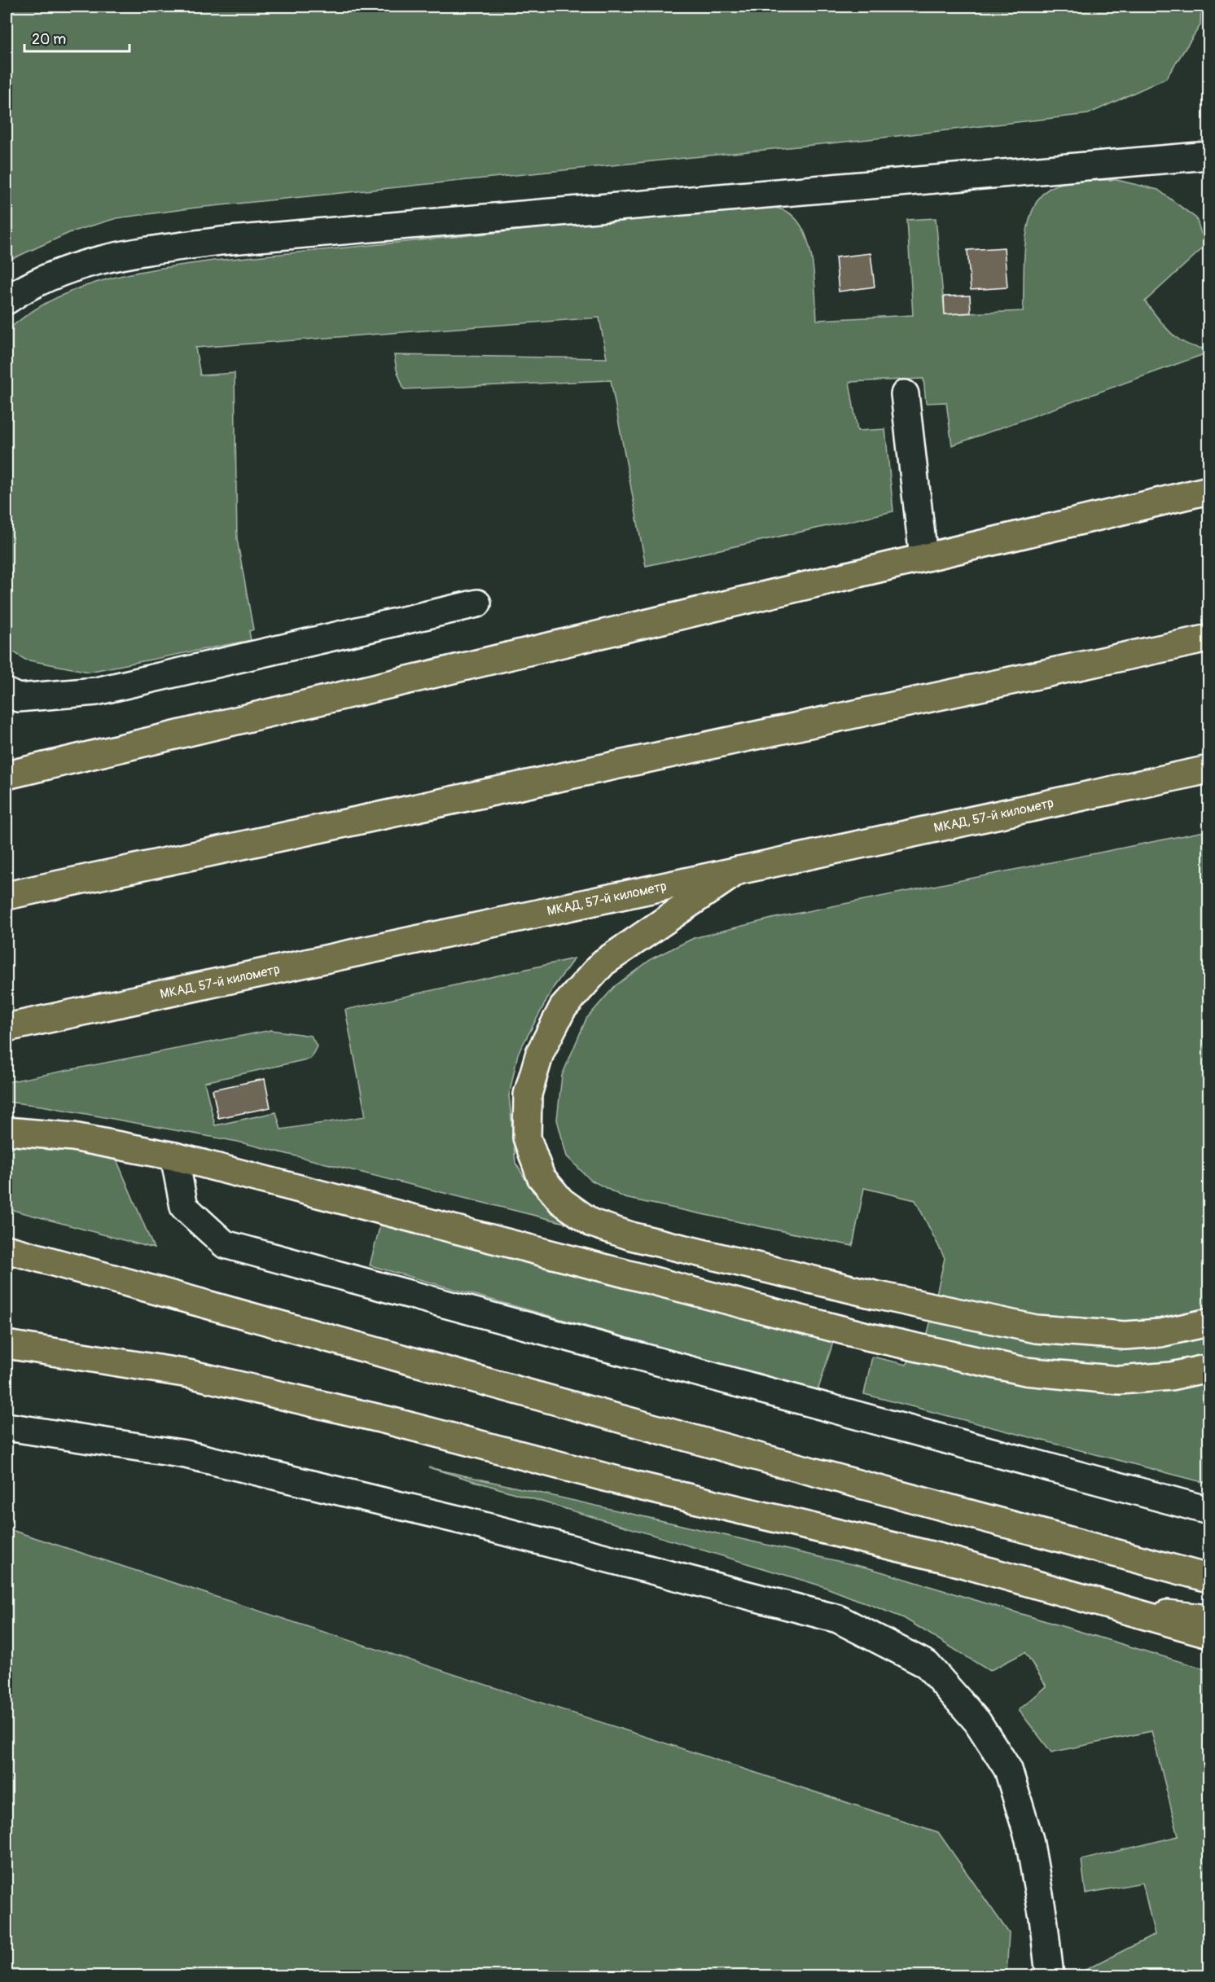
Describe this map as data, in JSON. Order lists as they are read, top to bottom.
{
  "streets": {
    "main road": ["МКАД, 57-й километр"]
  },
  "scale_bar": "20 m"
}
